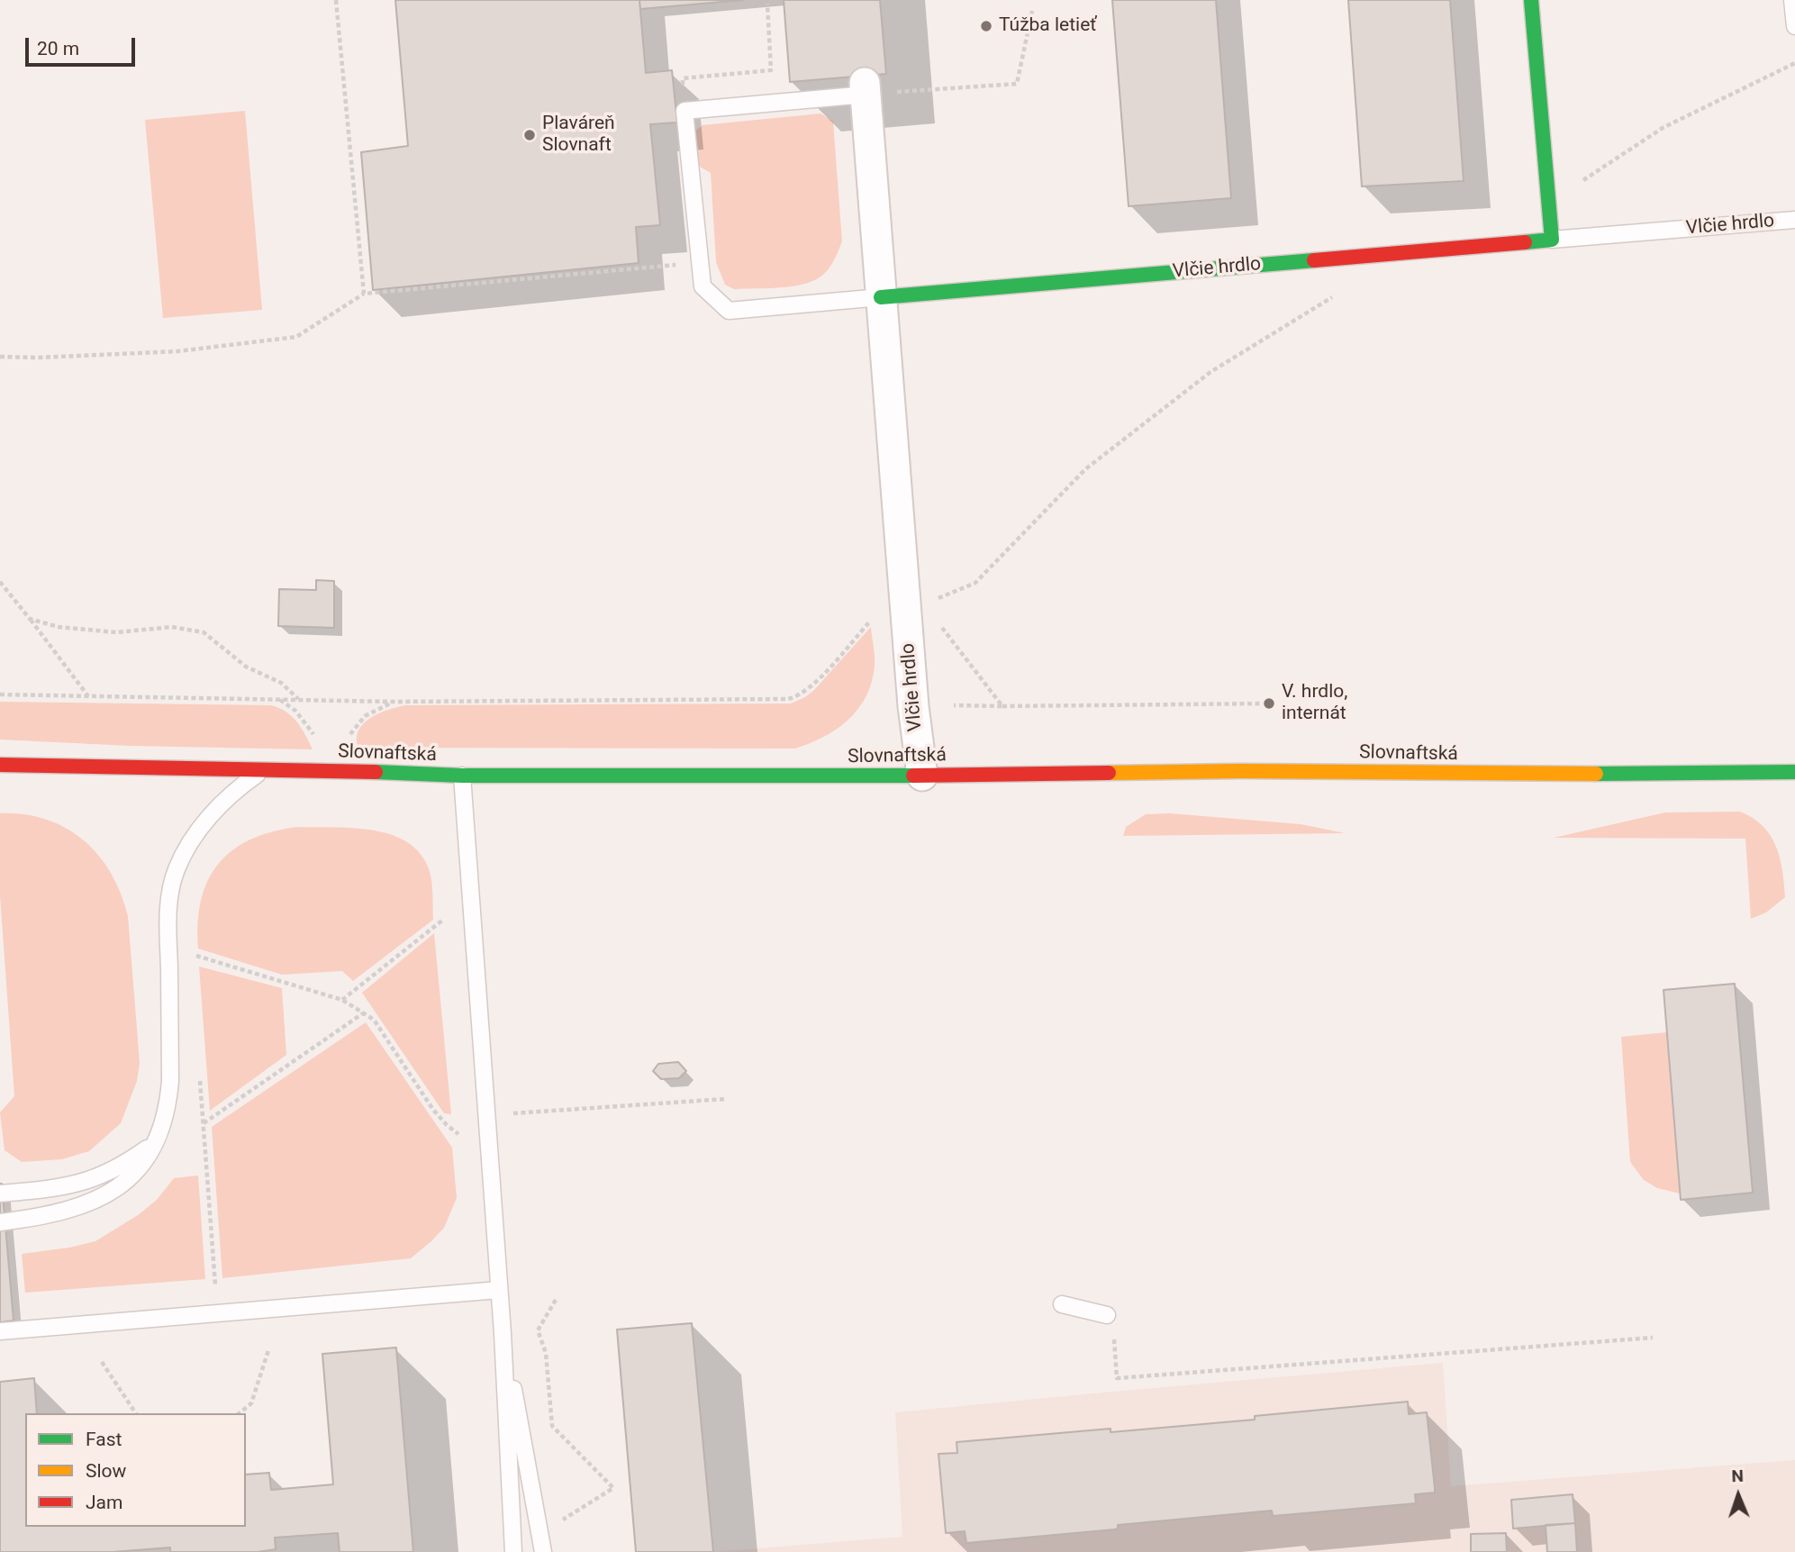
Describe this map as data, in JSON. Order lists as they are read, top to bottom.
{
  "streets": {
    "main road": ["Vlčie hrdlo", "Slovnaftská"]
  },
  "crossings": [
    ["Vlčie hrdlo", "Slovnaftská"]
  ],
  "places": ["Túžba letieť", "Plaváreň Slovnaft", "V. hrdlo, internát"],
  "legend": ["Fast", "Slow", "Jam"],
  "scale_bar": "20 m",
  "north": "top"
}
